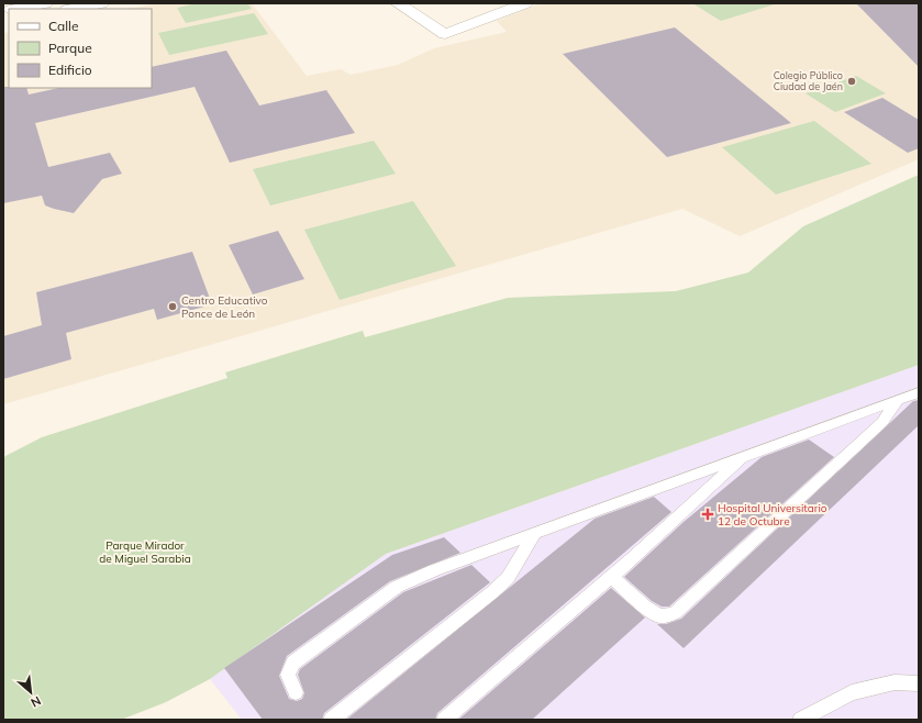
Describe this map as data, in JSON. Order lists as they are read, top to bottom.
{
  "parks": ["Parque Mirador de Miguel Sarabia"],
  "places": {
    "other": ["Colegio Público Ciudad de Jaén", "Centro Educativo Ponce de León"],
    "health": ["Hospital Universitario 12 de Octubre"]
  },
  "legend": ["Calle", "Parque", "Edificio"],
  "north": "bottom right"
}
